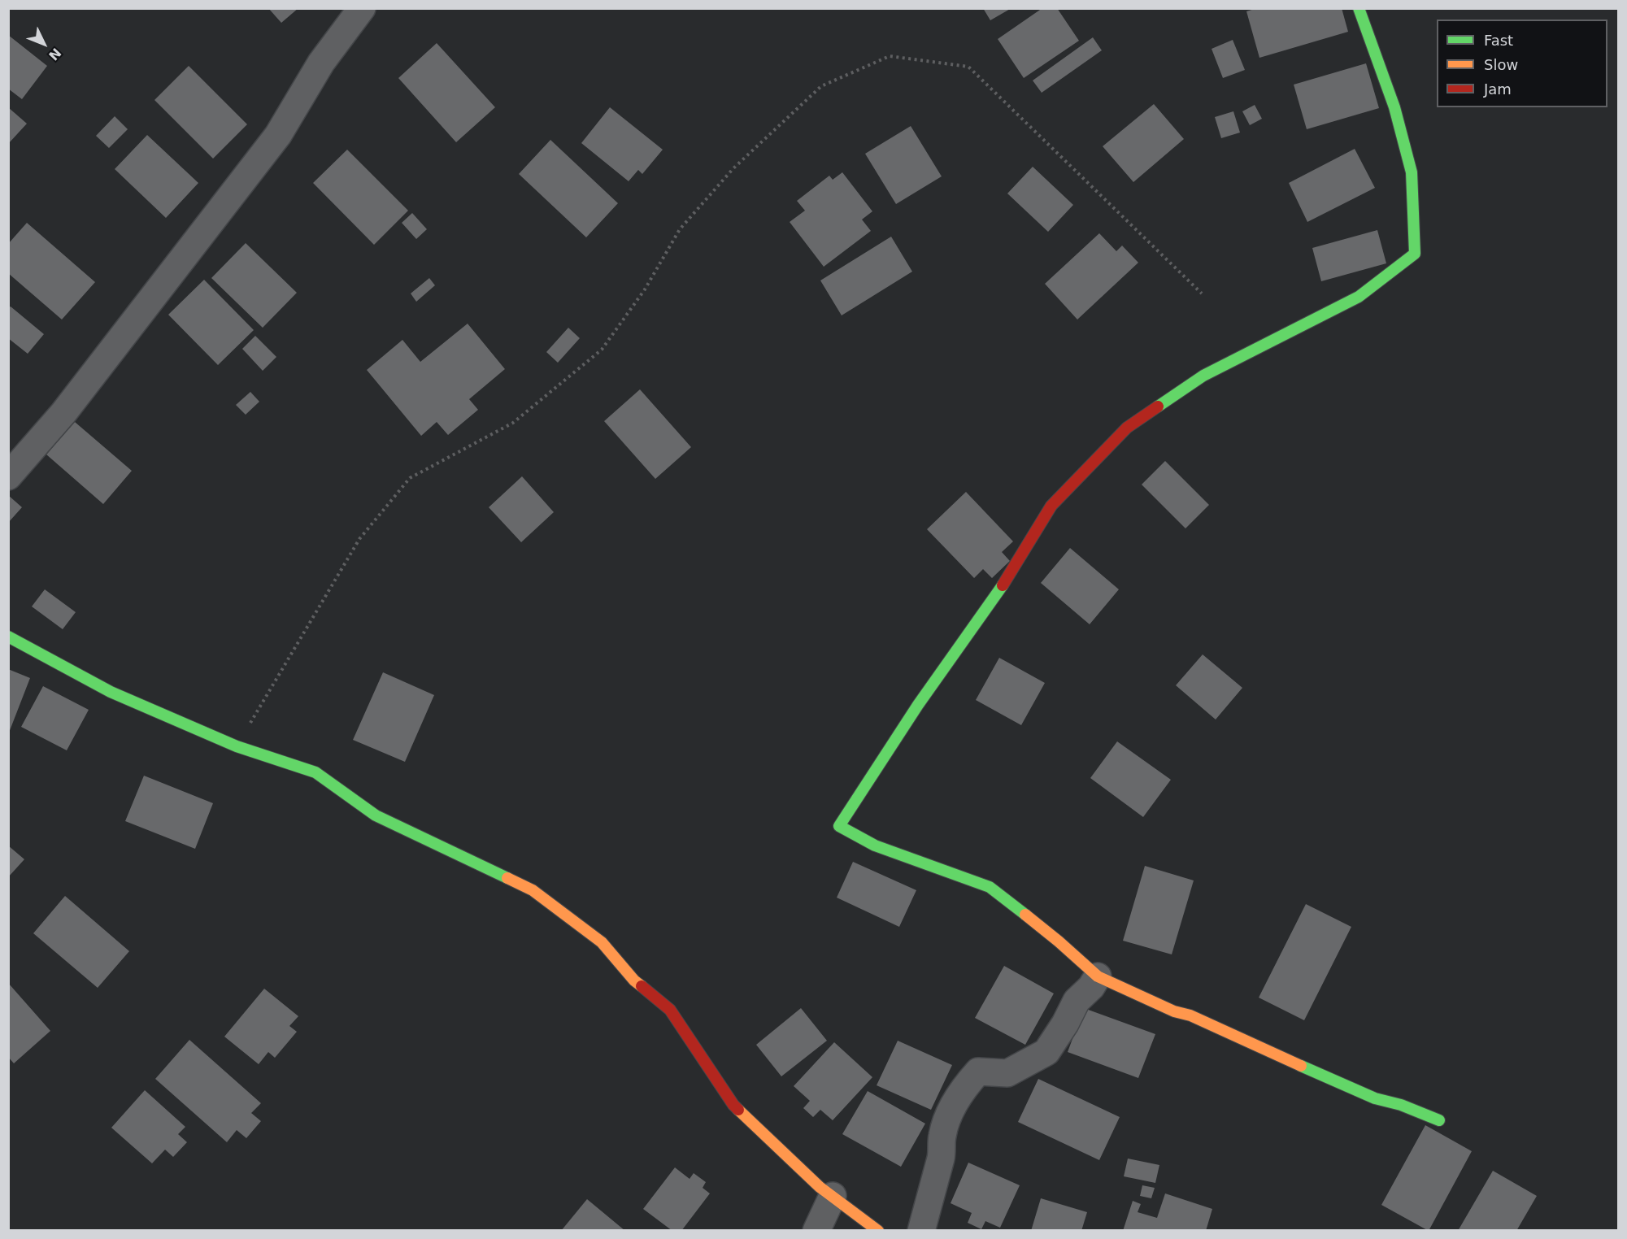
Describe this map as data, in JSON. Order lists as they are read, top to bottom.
{
  "legend": ["Fast", "Slow", "Jam"],
  "north": "bottom right"
}
